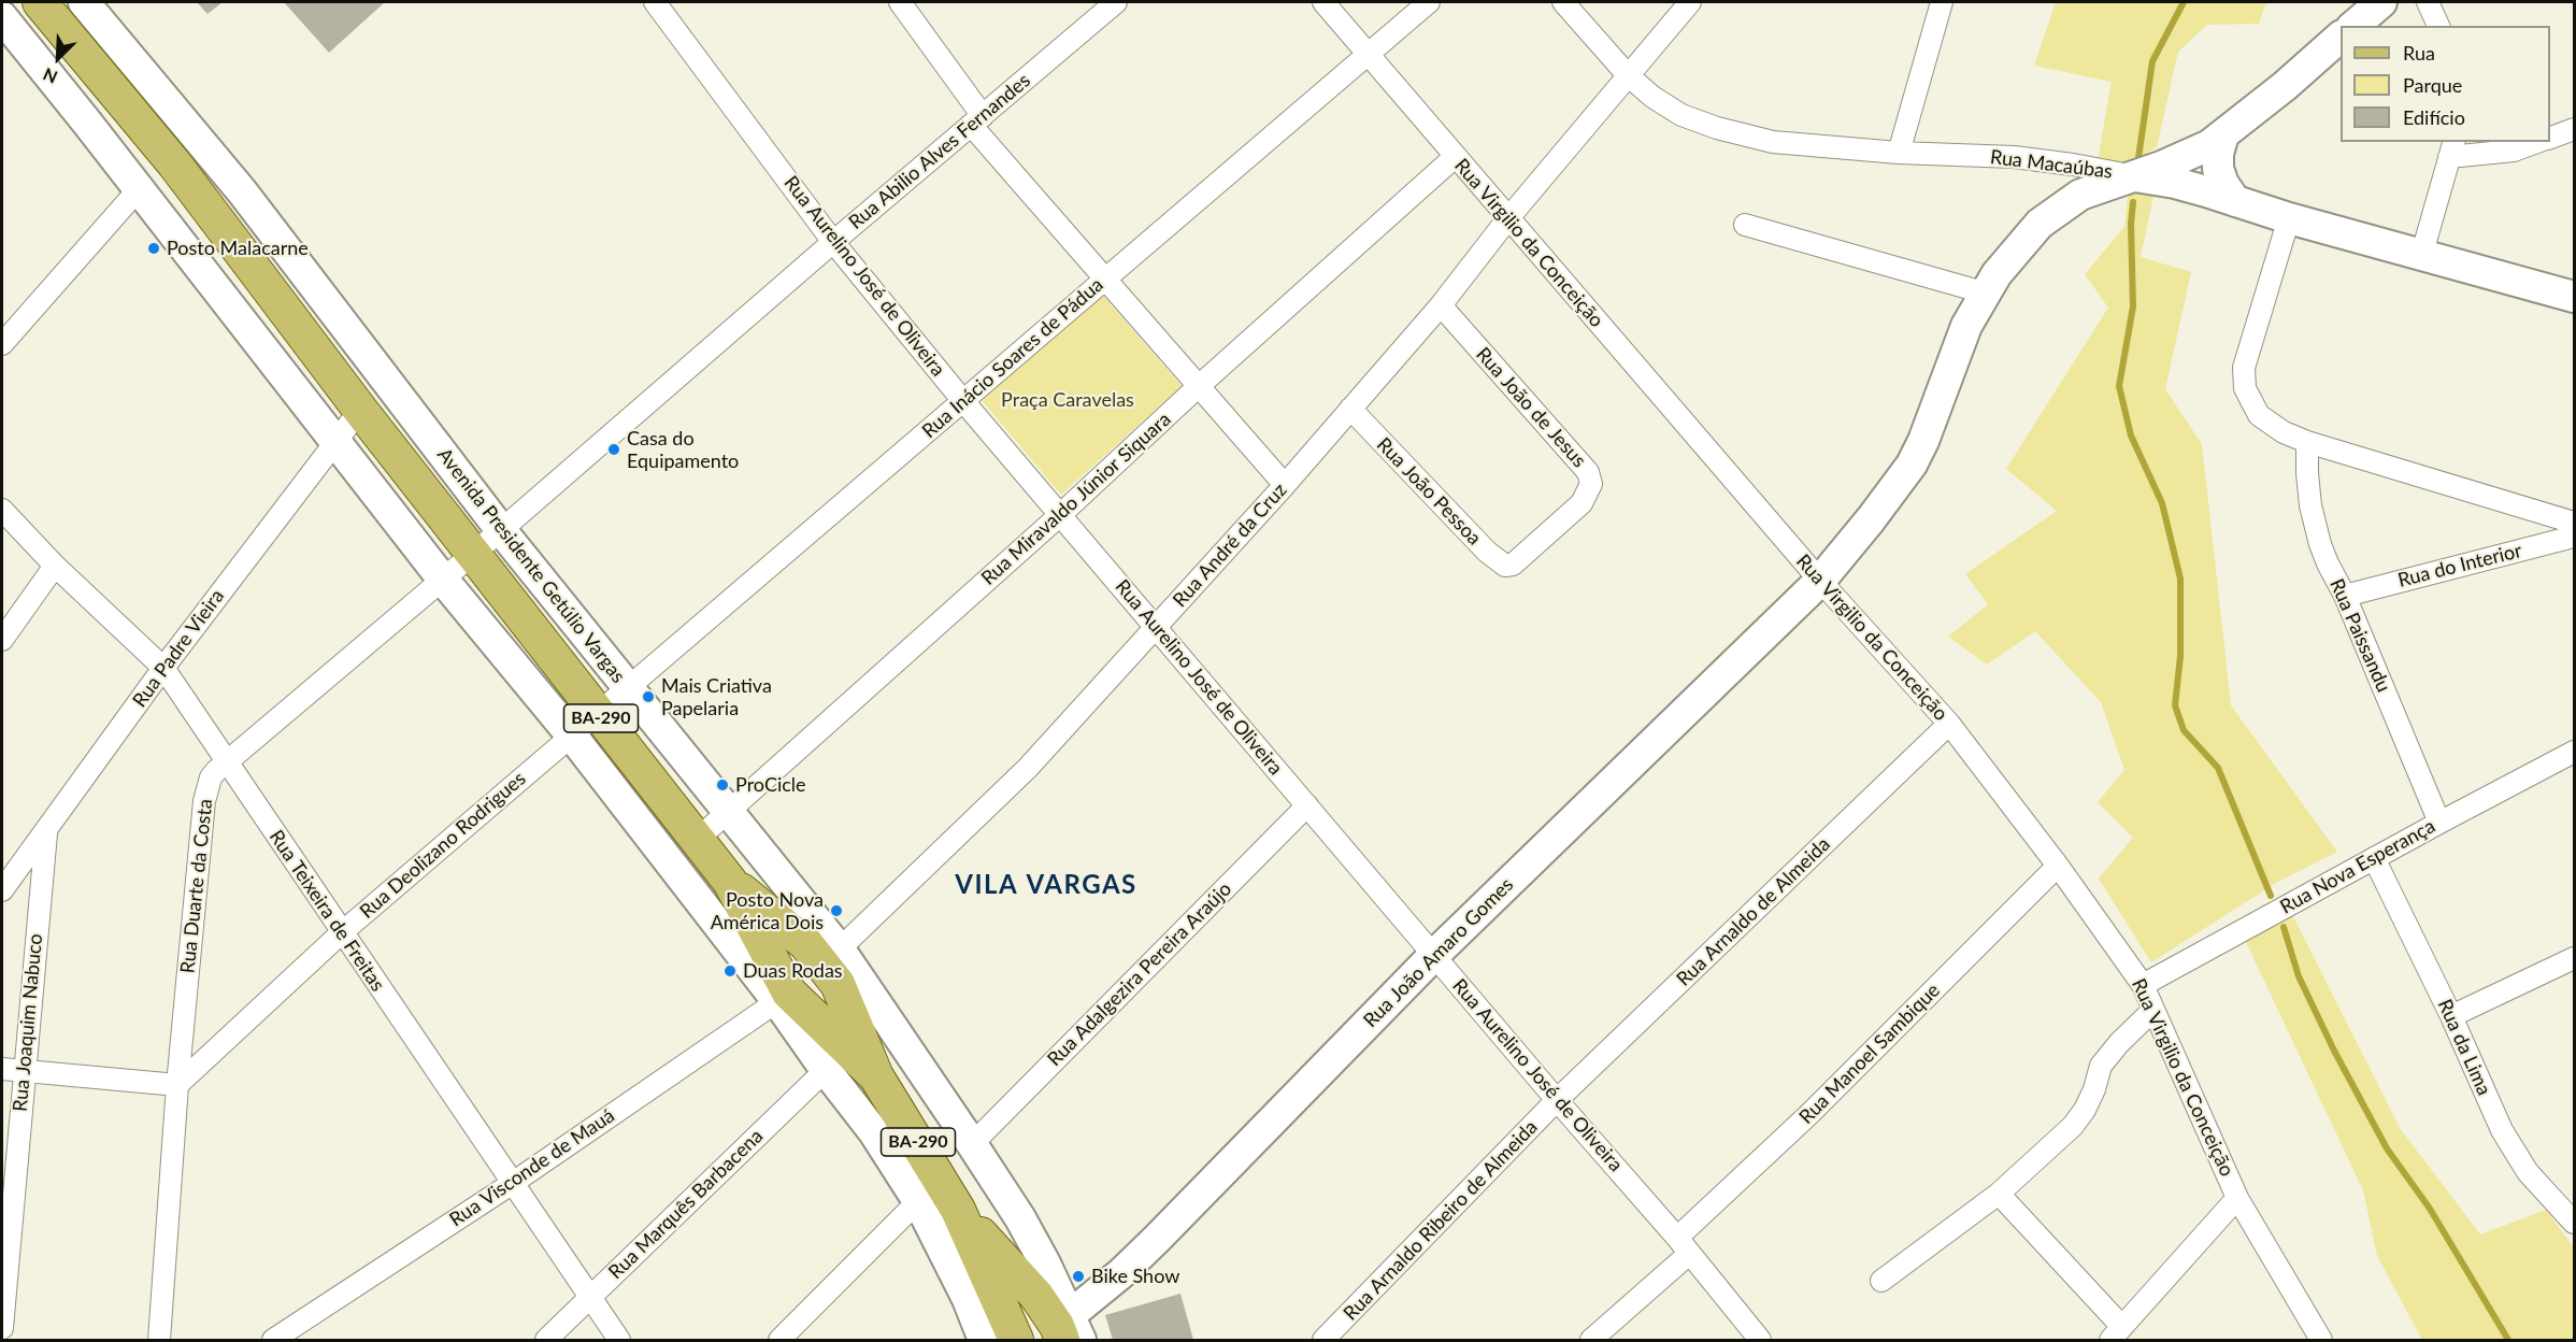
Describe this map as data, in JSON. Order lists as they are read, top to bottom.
{
  "streets": {
    "main road": ["Avenida Presidente Getúlio Vargas", "BA-290"],
    "street": [
      "Rua Abilio Alves Fernandes",
      "Rua Macaúbas",
      "Rua Virgilio da Conceição",
      "Rua Aurelino José de Oliveira",
      "Rua Inácio Soares de Pádua",
      "Rua João de Jesus",
      "Rua João Pessoa",
      "Rua Miravaldo Júnior Siquara",
      "Rua André da Cruz",
      "Rua do Interior",
      "Rua Paissandu",
      "Rua Padre Vieira",
      "Rua Deolizano Rodrigues",
      "Rua Nova Esperança",
      "Rua Duarte da Costa",
      "Rua Teixeira de Freitas",
      "Rua Arnaldo de Almeida",
      "Rua João Amaro Gomes",
      "Rua Adalgezira Pereira Araújo",
      "Rua Joaquim Nabuco",
      "Rua da Lima",
      "Rua Manoel Sambique",
      "Rua Visconde de Mauá",
      "Rua Marquês Barbacena",
      "Rua Arnaldo Ribeiro de Almeida"
    ]
  },
  "crossings": [
    ["Rua Abilio Alves Fernandes", "Rua Aurelino José de Oliveira"],
    ["Rua Abilio Alves Fernandes", "Avenida Presidente Getúlio Vargas"],
    ["Rua Abilio Alves Fernandes", "Rua Duarte da Costa"],
    ["Rua Macaúbas", "Rua André da Cruz"],
    ["Rua Macaúbas", "Rua João Amaro Gomes"],
    ["Rua Virgilio da Conceição", "Rua Inácio Soares de Pádua"],
    ["Rua Virgilio da Conceição", "Rua Miravaldo Júnior Siquara"],
    ["Rua Virgilio da Conceição", "Rua André da Cruz"],
    ["Rua Virgilio da Conceição", "Rua Nova Esperança"],
    ["Rua Virgilio da Conceição", "Rua Arnaldo de Almeida"],
    ["Rua Virgilio da Conceição", "Rua João Amaro Gomes"],
    ["Rua Virgilio da Conceição", "Rua Manoel Sambique"],
    ["Rua Aurelino José de Oliveira", "Rua Inácio Soares de Pádua"],
    ["Rua Aurelino José de Oliveira", "Rua Miravaldo Júnior Siquara"],
    ["Rua Aurelino José de Oliveira", "Rua André da Cruz"],
    ["Rua Aurelino José de Oliveira", "Rua Arnaldo de Almeida"],
    ["Rua Aurelino José de Oliveira", "Rua João Amaro Gomes"],
    ["Rua Aurelino José de Oliveira", "Rua Adalgezira Pereira Araújo"],
    ["Rua Aurelino José de Oliveira", "Rua Manoel Sambique"],
    ["Rua Aurelino José de Oliveira", "Rua Arnaldo Ribeiro de Almeida"],
    ["Rua Inácio Soares de Pádua", "Avenida Presidente Getúlio Vargas"],
    ["Rua Inácio Soares de Pádua", "Rua Deolizano Rodrigues"],
    ["Rua João de Jesus", "Rua João Pessoa"],
    ["Rua João de Jesus", "Rua André da Cruz"],
    ["Rua João Pessoa", "Rua André da Cruz"],
    ["Rua Miravaldo Júnior Siquara", "Avenida Presidente Getúlio Vargas"],
    ["Rua André da Cruz", "Avenida Presidente Getúlio Vargas"],
    ["Avenida Presidente Getúlio Vargas", "Rua Padre Vieira"],
    ["Avenida Presidente Getúlio Vargas", "Rua Deolizano Rodrigues"],
    ["Avenida Presidente Getúlio Vargas", "Rua Duarte da Costa"],
    ["Avenida Presidente Getúlio Vargas", "Rua João Amaro Gomes"],
    ["Avenida Presidente Getúlio Vargas", "Rua Adalgezira Pereira Araújo"],
    ["Avenida Presidente Getúlio Vargas", "Rua Visconde de Mauá"],
    ["Avenida Presidente Getúlio Vargas", "Rua Marquês Barbacena"],
    ["Rua do Interior", "Rua Paissandu"],
    ["Rua Paissandu", "Rua Nova Esperança"],
    ["Rua Padre Vieira", "Rua Teixeira de Freitas"],
    ["Rua Padre Vieira", "Rua Joaquim Nabuco"],
    ["Rua Deolizano Rodrigues", "Rua Duarte da Costa"],
    ["Rua Deolizano Rodrigues", "Rua Teixeira de Freitas"],
    ["Rua Nova Esperança", "Rua da Lima"],
    ["Rua Duarte da Costa", "Rua Teixeira de Freitas"],
    ["Rua Teixeira de Freitas", "Rua Visconde de Mauá"],
    ["Rua Teixeira de Freitas", "Rua Marquês Barbacena"],
    ["Rua Arnaldo de Almeida", "Rua Arnaldo Ribeiro de Almeida"]
  ],
  "districts": ["VILA VARGAS"],
  "parks": ["Praça Caravelas"],
  "places": [
    "Posto Malacarne",
    "Casa do Equipamento",
    "Mais Criativa Papelaria",
    "ProCicle",
    "Posto Nova América Dois",
    "Duas Rodas",
    "Bike Show"
  ],
  "legend": ["Rua", "Parque", "Edifício"],
  "north": "bottom left"
}
